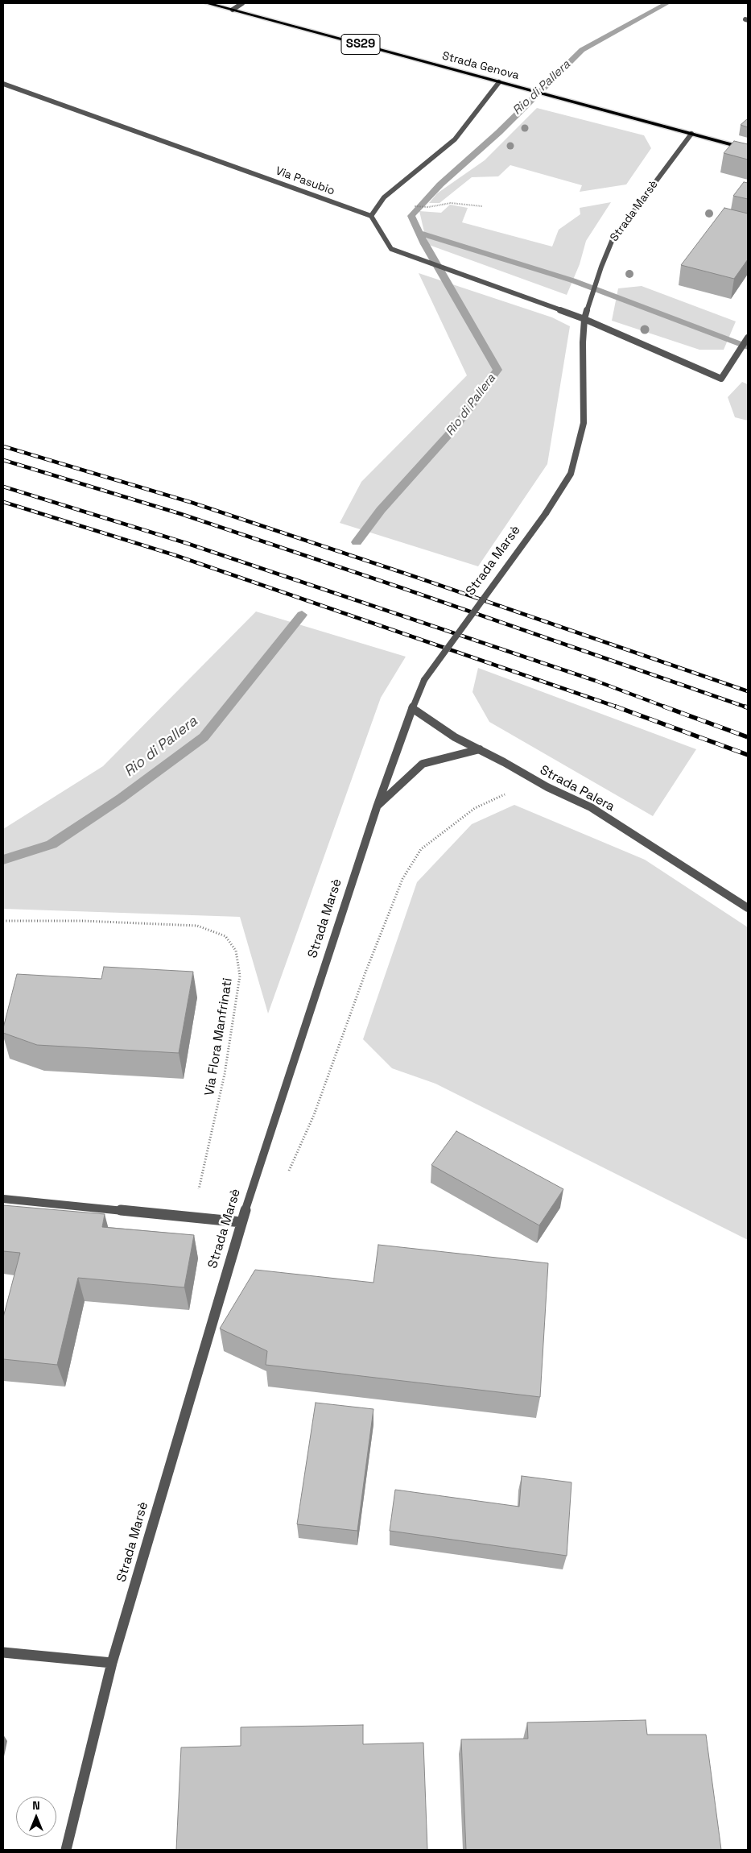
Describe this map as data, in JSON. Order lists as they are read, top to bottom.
{
  "streets": {
    "main road": ["SS29", "Strada Genova"],
    "street": ["Via Pasubio", "Strada Marsè", "Strada Palera"],
    "path": ["Via Flora Manfrinati"]
  },
  "crossings": [
    ["Strada Genova", "Strada Marsè"],
    ["Strada Marsè", "Strada Palera"]
  ],
  "water": ["Rio di Pallera"],
  "north": "top"
}
